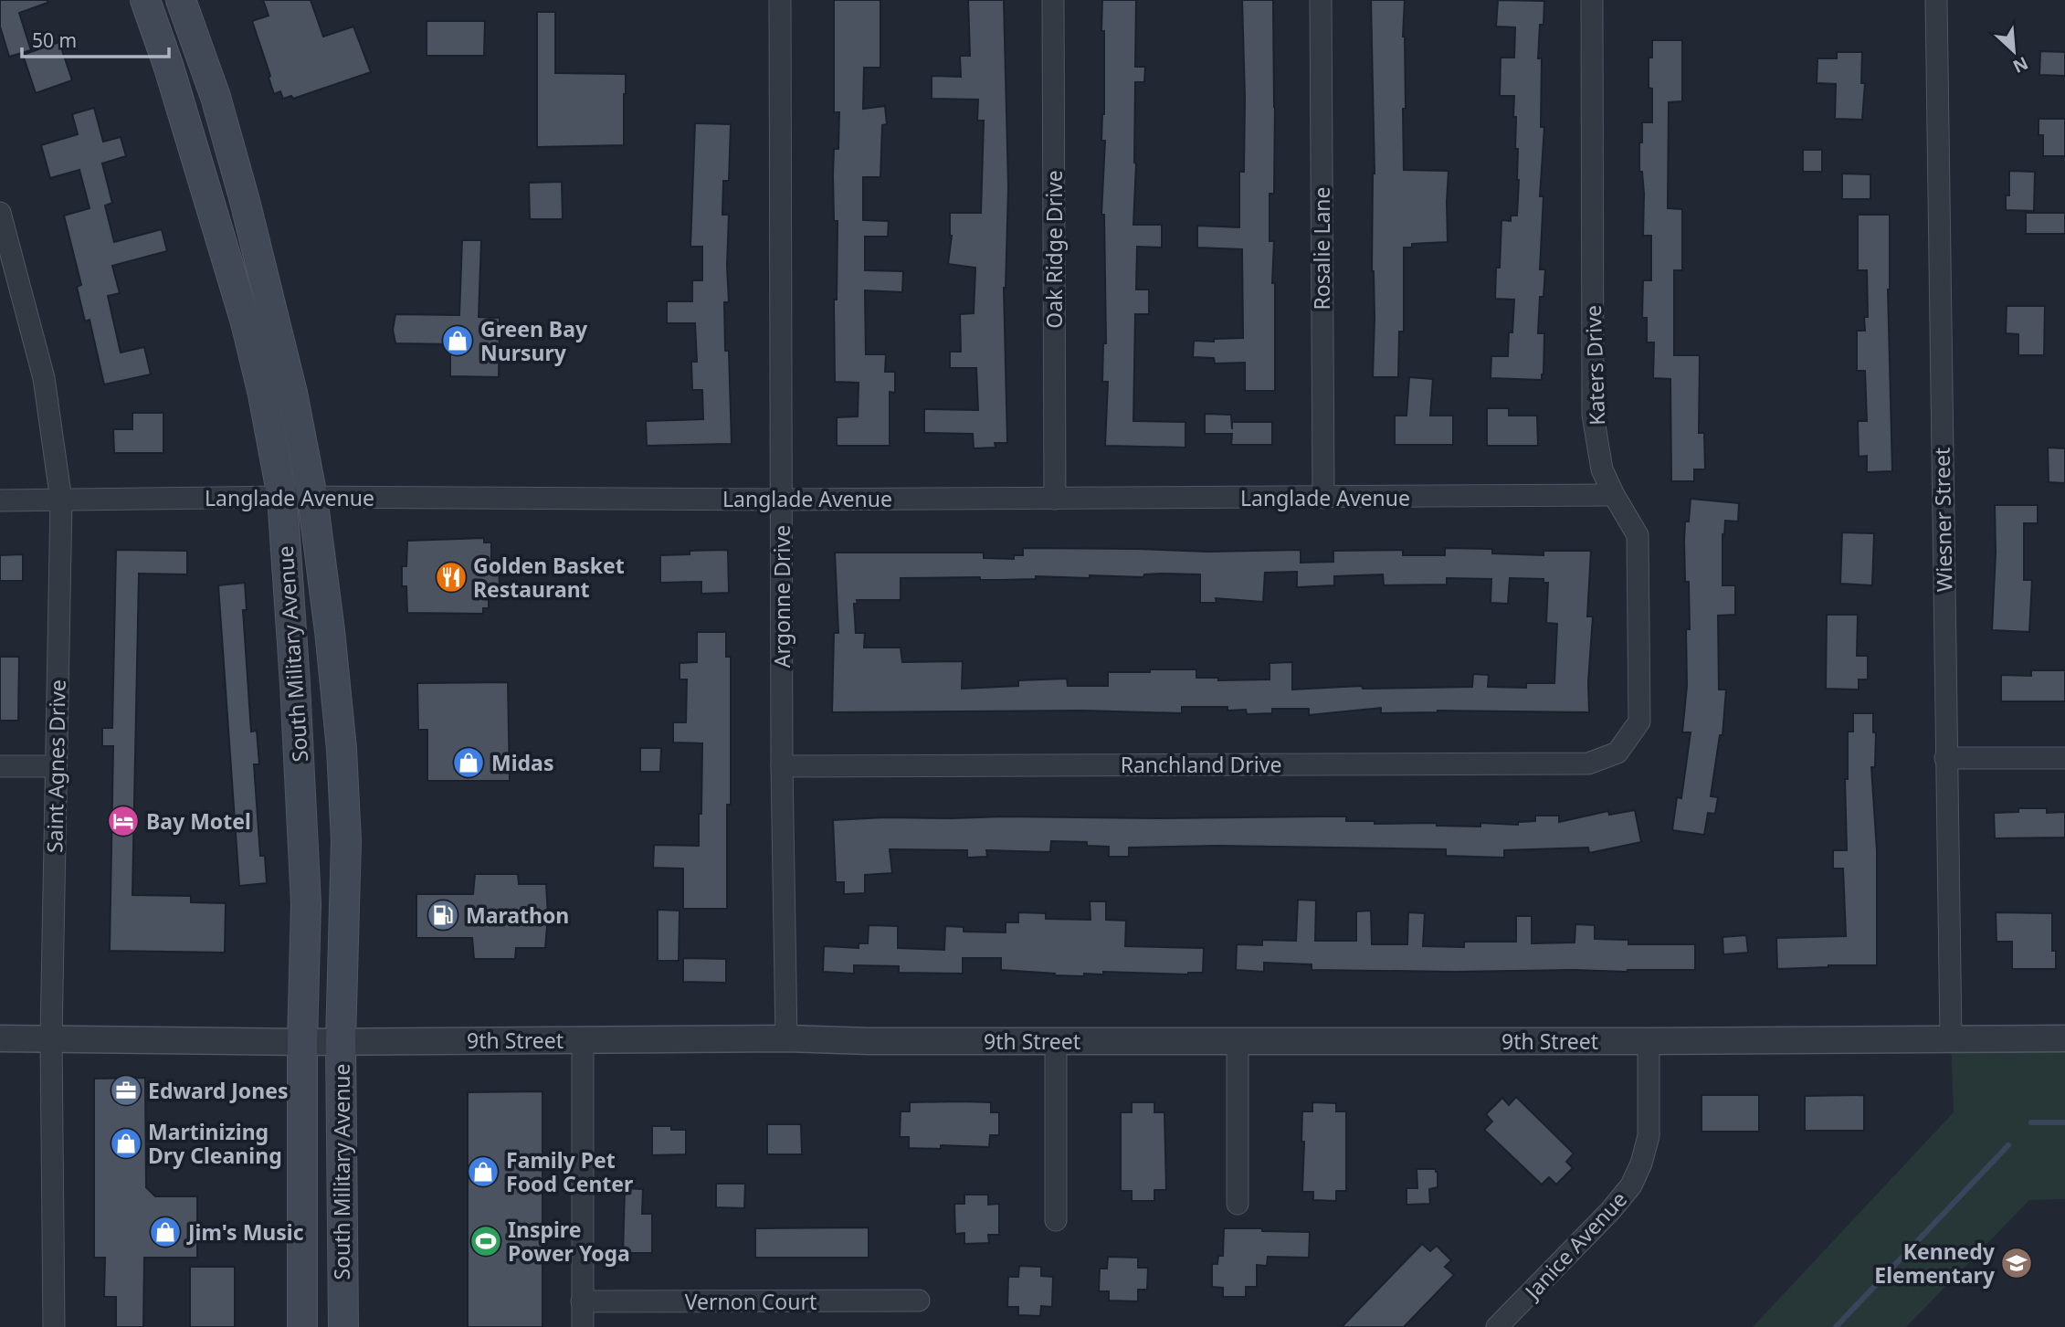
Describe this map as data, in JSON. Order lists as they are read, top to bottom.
{
  "streets": {
    "main road": ["South Military Avenue"],
    "street": [
      "Rosalie Lane",
      "Oak Ridge Drive",
      "Katers Drive",
      "Langlade Avenue",
      "Wiesner Street",
      "Argonne Drive",
      "Ranchland Drive",
      "Saint Agnes Drive",
      "9th Street",
      "Janice Avenue",
      "Vernon Court"
    ]
  },
  "crossings": [
    ["Rosalie Lane", "Langlade Avenue"],
    ["Oak Ridge Drive", "Langlade Avenue"],
    ["Katers Drive", "Langlade Avenue"],
    ["Katers Drive", "Ranchland Drive"],
    ["Langlade Avenue", "Argonne Drive"],
    ["Langlade Avenue", "South Military Avenue"],
    ["Langlade Avenue", "Saint Agnes Drive"],
    ["Wiesner Street", "9th Street"],
    ["Argonne Drive", "Ranchland Drive"],
    ["Argonne Drive", "9th Street"],
    ["South Military Avenue", "9th Street"],
    ["Saint Agnes Drive", "9th Street"],
    ["9th Street", "Janice Avenue"]
  ],
  "places": {
    "shop": [
      "Green Bay Nursury",
      "Midas",
      "Martinizing Dry Cleaning",
      "Family Pet Food Center",
      "Jim's Music"
    ],
    "restaurant": ["Golden Basket Restaurant"],
    "hotel": ["Bay Motel"],
    "fuel station": ["Marathon"],
    "office": ["Edward Jones"],
    "sports": ["Inspire Power Yoga"],
    "school or university": ["Kennedy Elementary"]
  },
  "scale_bar": "50 m",
  "north": "bottom right"
}
